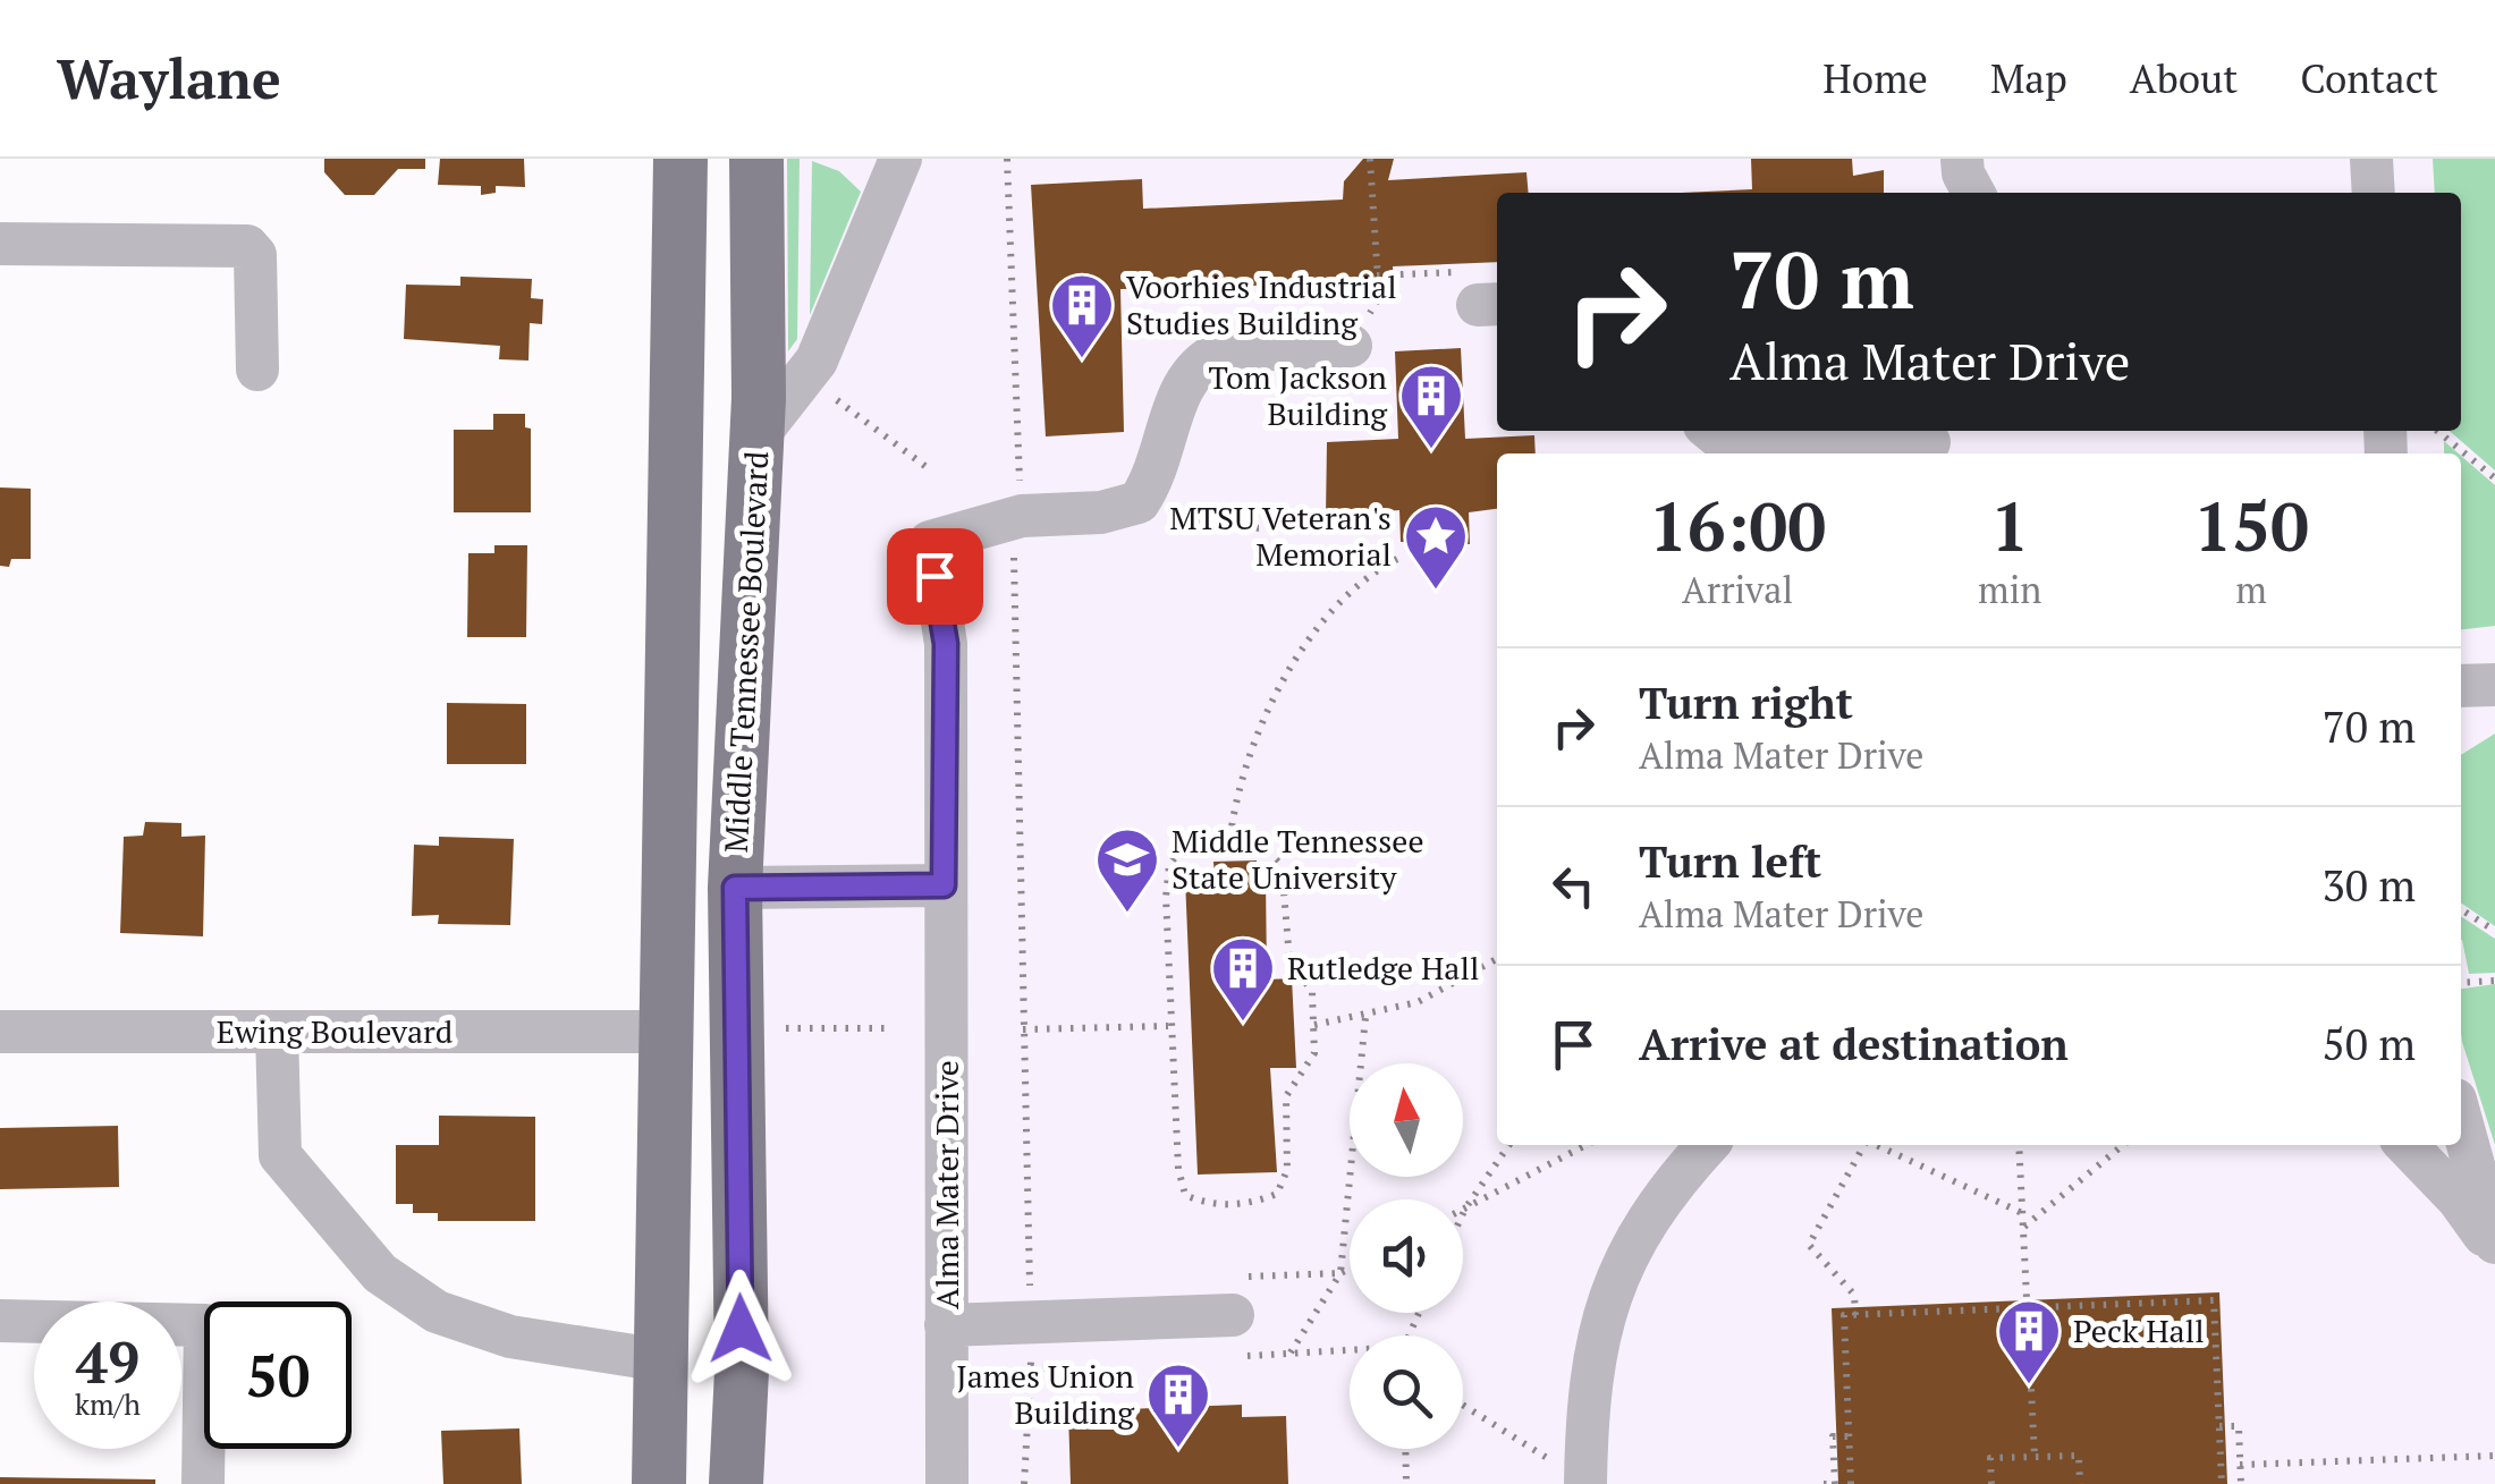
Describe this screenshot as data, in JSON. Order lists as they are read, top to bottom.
{
  "streets": {
    "main road": ["Middle Tennessee Boulevard"],
    "street": ["Ewing Boulevard", "Alma Mater Drive"]
  },
  "crossings": [
    ["Middle Tennessee Boulevard", "Ewing Boulevard"]
  ],
  "places": {
    "building": [
      "Voorhies Industrial Studies Building",
      "Tom Jackson Building",
      "Rutledge Hall",
      "Peck Hall",
      "James Union Building"
    ],
    "place": ["MTSU Veteran's Memorial"],
    "school or university": ["Middle Tennessee State University"]
  },
  "north": "top",
  "page": {
    "header": "Waylane",
    "nav": [
      "Home",
      "Map",
      "About",
      "Contact"
    ],
    "turn": ["70 m", "Alma Mater Drive"],
    "eta": [
      "16:00",
      "Arrival",
      "1",
      "min",
      "150",
      "m"
    ],
    "list": [
      {
        "name": "Turn right",
        "note": "Alma Mater Drive",
        "value": "70 m"
      },
      {
        "name": "Turn left",
        "note": "Alma Mater Drive",
        "value": "30 m"
      },
      {
        "name": "Arrive at destination",
        "value": "50 m"
      }
    ],
    "speed": "49 km/h",
    "limit": "50"
  }
}
